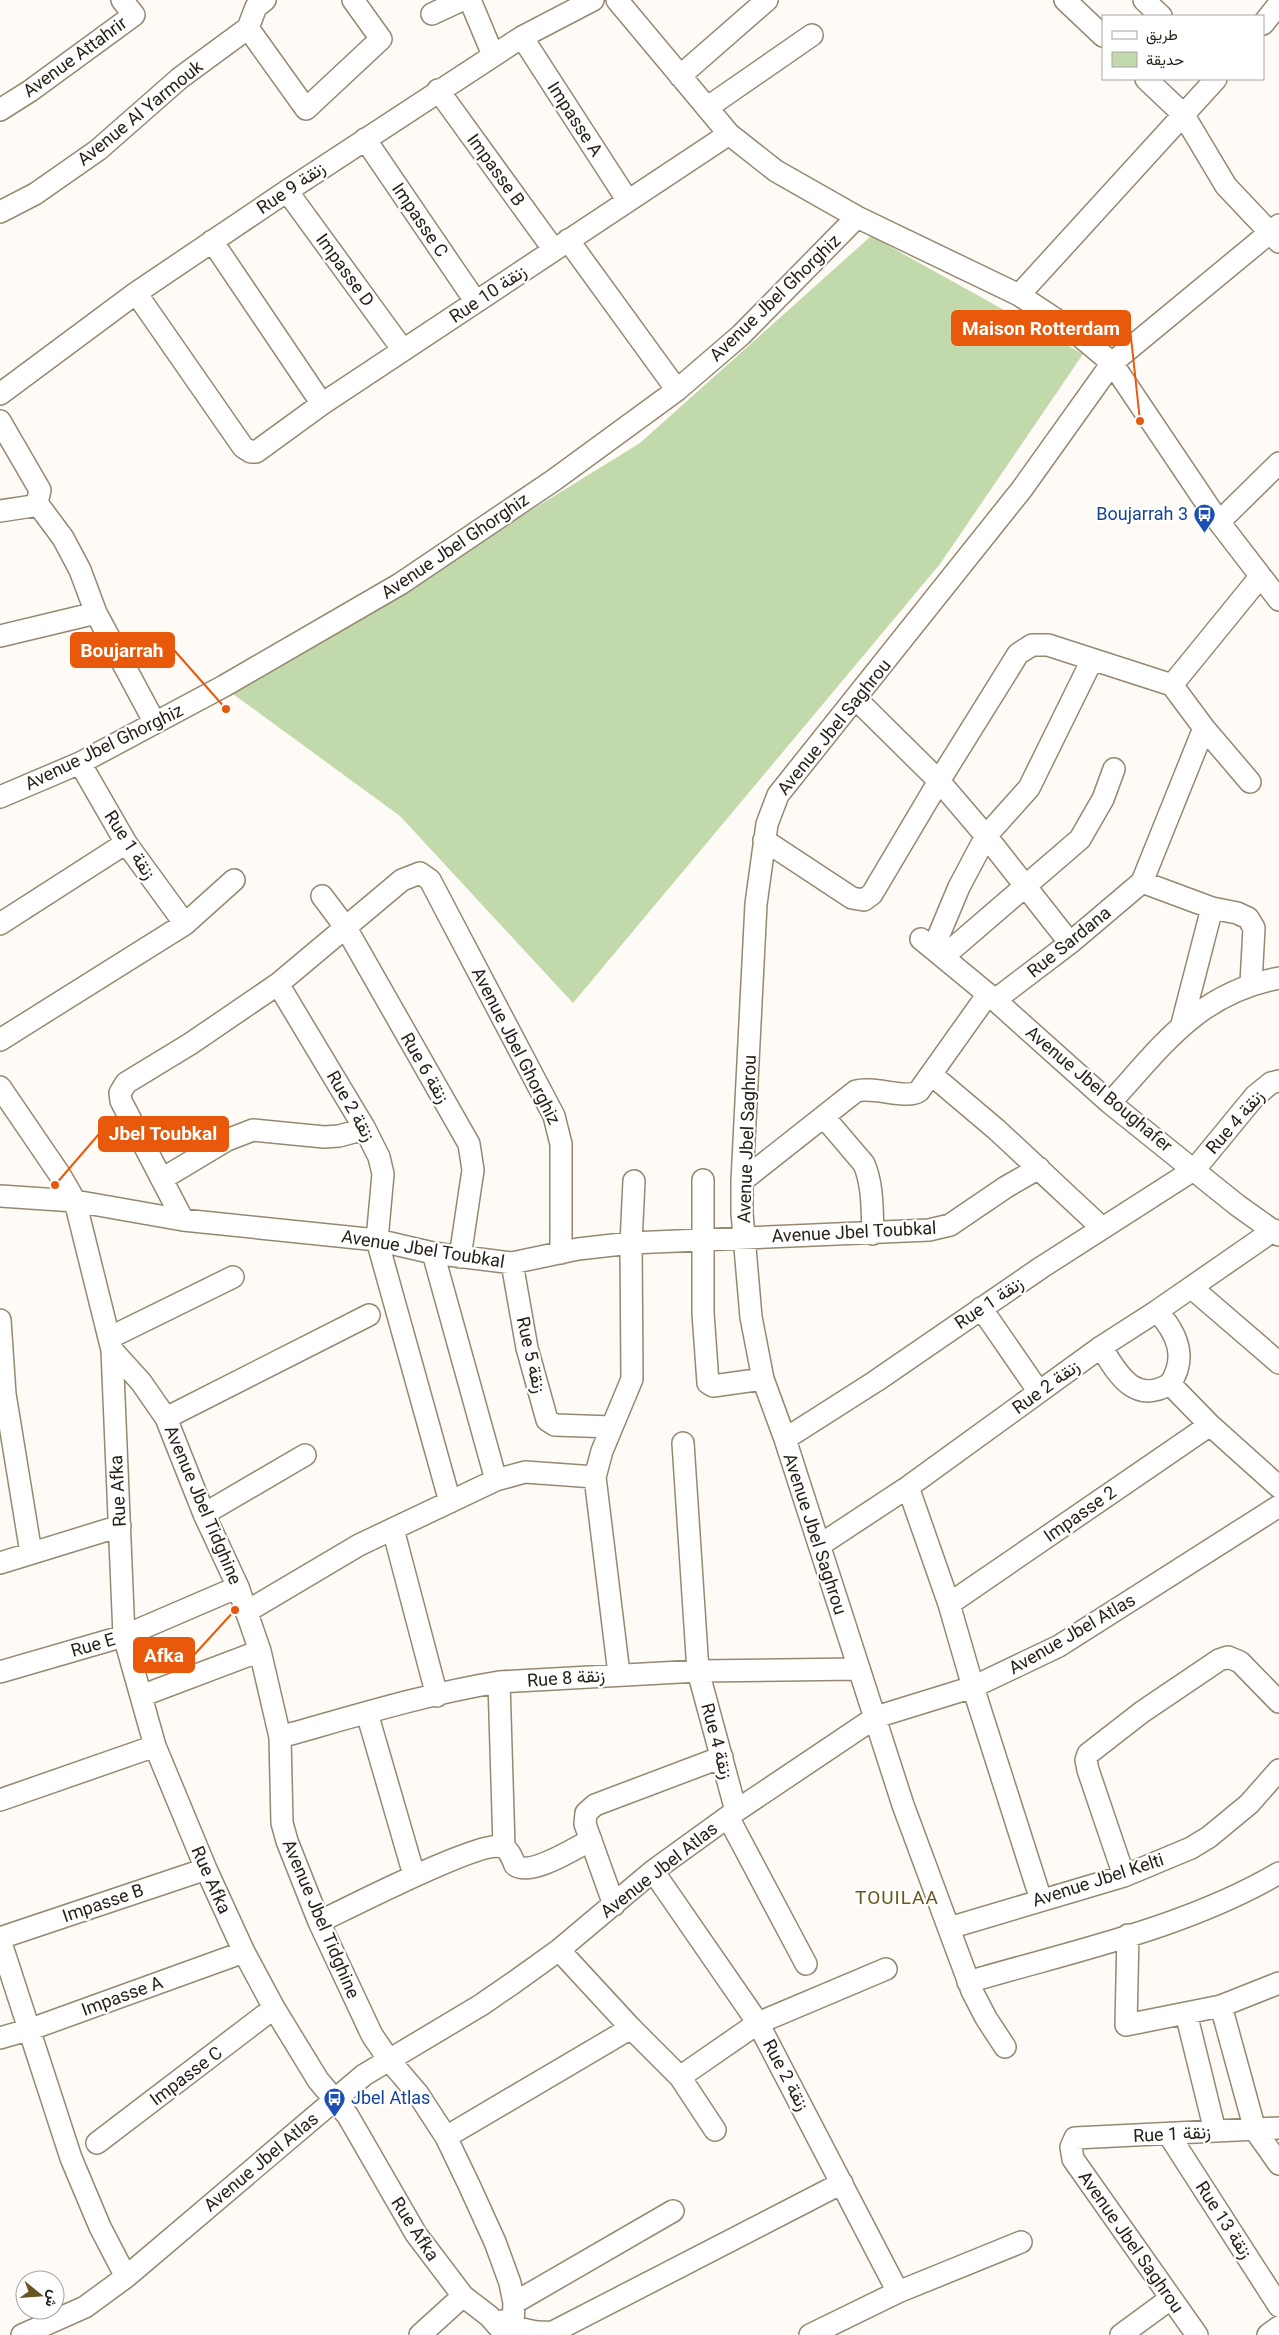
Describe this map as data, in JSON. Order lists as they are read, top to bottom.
{
  "streets": {
    "street": [
      "Avenue Attahrir",
      "Avenue Al Yarmouk",
      "Impasse A",
      "Impasse B",
      "Rue 9 زنقة",
      "Impasse C",
      "Impasse D",
      "Rue 10 زنقة",
      "Avenue Jbel Ghorghiz",
      "Avenue Jbel Saghrou",
      "Rue 1 زنقة",
      "Rue Sardana",
      "Rue 6 زنقة",
      "Avenue Jbel Boughafer",
      "Rue 2 زنقة",
      "Rue 4 زنقة",
      "Avenue Jbel Toubkal",
      "Rue 5 زنقة",
      "Rue Afka",
      "Avenue Jbel Tidghine",
      "Impasse 2",
      "Avenue Jbel Atlas",
      "Rue E",
      "Rue 8 زنقة",
      "Avenue Jbel Kelti",
      "Rue 13 زنقة"
    ]
  },
  "crossings": [
    ["Impasse A", "Rue 9 زنقة"],
    ["Impasse A", "Rue 10 زنقة"],
    ["Impasse A", "Rue Afka"],
    ["Impasse B", "Rue 9 زنقة"],
    ["Impasse B", "Rue 10 زنقة"],
    ["Impasse B", "Avenue Jbel Ghorghiz"],
    ["Impasse B", "Rue Afka"],
    ["Rue 9 زنقة", "Impasse C"],
    ["Rue 9 زنقة", "Impasse D"],
    ["Rue 9 زنقة", "Rue 10 زنقة"],
    ["Impasse C", "Rue 10 زنقة"],
    ["Impasse C", "Rue Afka"],
    ["Impasse D", "Rue 10 زنقة"],
    ["Avenue Jbel Ghorghiz", "Rue 1 زنقة"],
    ["Avenue Jbel Ghorghiz", "Rue 6 زنقة"],
    ["Avenue Jbel Ghorghiz", "Avenue Jbel Toubkal"],
    ["Avenue Jbel Saghrou", "Rue 1 زنقة"],
    ["Avenue Jbel Saghrou", "Rue 2 زنقة"],
    ["Avenue Jbel Saghrou", "Avenue Jbel Toubkal"],
    ["Avenue Jbel Saghrou", "Avenue Jbel Atlas"],
    ["Avenue Jbel Saghrou", "Rue 8 زنقة"],
    ["Avenue Jbel Saghrou", "Avenue Jbel Kelti"],
    ["Rue 1 زنقة", "Avenue Jbel Boughafer"],
    ["Rue 1 زنقة", "Rue 4 زنقة"],
    ["Rue 1 زنقة", "Rue 13 زنقة"],
    ["Rue Sardana", "Avenue Jbel Boughafer"],
    ["Rue 6 زنقة", "Avenue Jbel Toubkal"],
    ["Avenue Jbel Boughafer", "Rue 2 زنقة"],
    ["Avenue Jbel Boughafer", "Rue 4 زنقة"],
    ["Rue 2 زنقة", "Avenue Jbel Toubkal"],
    ["Rue 2 زنقة", "Avenue Jbel Atlas"],
    ["Rue 4 زنقة", "Avenue Jbel Atlas"],
    ["Rue 4 زنقة", "Rue 8 زنقة"],
    ["Avenue Jbel Toubkal", "Rue 5 زنقة"],
    ["Avenue Jbel Toubkal", "Avenue Jbel Tidghine"],
    ["Rue Afka", "Avenue Jbel Tidghine"],
    ["Rue Afka", "Avenue Jbel Atlas"],
    ["Rue Afka", "Rue E"],
    ["Avenue Jbel Tidghine", "Avenue Jbel Atlas"],
    ["Avenue Jbel Tidghine", "Rue E"],
    ["Avenue Jbel Tidghine", "Rue 8 زنقة"]
  ],
  "districts": ["TOUILAA"],
  "places": {
    "other": [
      "Maison Rotterdam",
      "Boujarrah",
      "Jbel Toubkal",
      "Afka"
    ],
    "bus stop": ["Boujarrah 3", "Jbel Atlas"]
  },
  "legend": ["طريق", "حديقة"],
  "north": "right"
}
